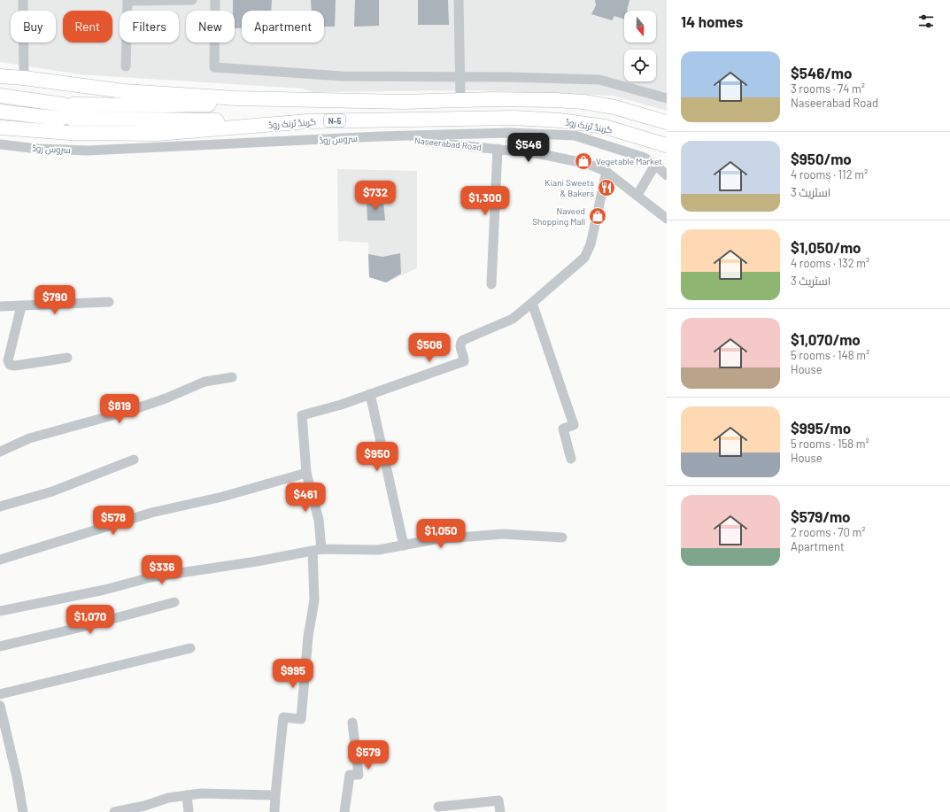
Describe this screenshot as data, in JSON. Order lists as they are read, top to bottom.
{
  "streets": {
    "highway": ["N-5", "گرینڈ ٹرنک روڈ"],
    "street": ["سروس روڈ", "Naseerabad Road"]
  },
  "crossings": [
    ["سروس روڈ", "Naseerabad Road"]
  ],
  "places": {
    "shop": ["Vegetable Market", "Naveed Shopping Mall"],
    "restaurant": ["Kiani Sweets & Bakers"]
  },
  "north": "bottom",
  "page": {
    "heading": "14 homes",
    "chip": [
      "Buy",
      "Rent",
      "Filters",
      "New",
      "Apartment"
    ],
    "list": [
      {
        "name": "$546/mo",
        "note": "3 rooms · 74 m² · Naseerabad Road"
      },
      {
        "name": "$950/mo",
        "note": "4 rooms · 112 m² · اسٹریٹ 3"
      },
      {
        "name": "$1,050/mo",
        "note": "4 rooms · 132 m² · اسٹریٹ 3"
      },
      {
        "name": "$1,070/mo",
        "note": "5 rooms · 148 m² · House"
      },
      {
        "name": "$995/mo",
        "note": "5 rooms · 158 m² · House"
      },
      {
        "name": "$579/mo",
        "note": "2 rooms · 70 m² · Apartment"
      }
    ],
    "price": [
      "$546",
      "$732",
      "$1,300",
      "$790",
      "$506",
      "$819",
      "$950",
      "$461",
      "$578",
      "$1,050",
      "$336",
      "$1,070",
      "$995",
      "$579"
    ]
  }
}
